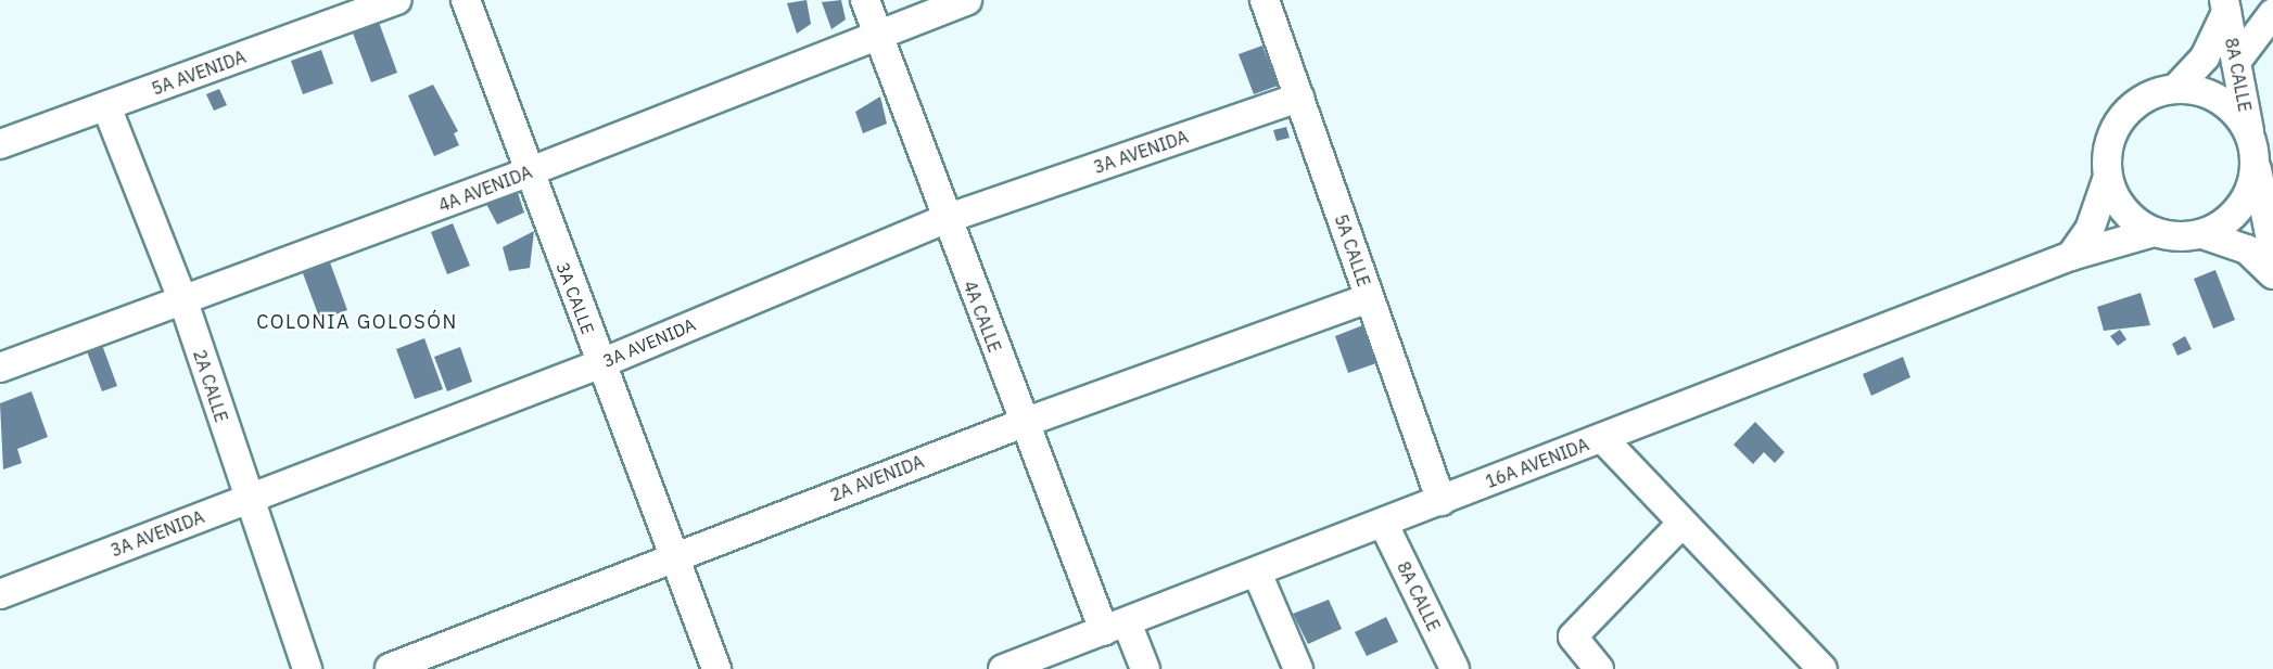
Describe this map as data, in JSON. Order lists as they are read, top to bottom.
{
  "streets": {
    "street": [
      "5A AVENIDA",
      "8A CALLE",
      "3A AVENIDA",
      "4A AVENIDA",
      "5A CALLE",
      "3A CALLE",
      "4A CALLE",
      "2A CALLE",
      "16A AVENIDA",
      "2A AVENIDA"
    ]
  },
  "crossings": [
    ["5A AVENIDA", "2A CALLE"],
    ["8A CALLE", "16A AVENIDA"],
    ["3A AVENIDA", "5A CALLE"],
    ["3A AVENIDA", "3A CALLE"],
    ["3A AVENIDA", "4A CALLE"],
    ["3A AVENIDA", "2A CALLE"],
    ["4A AVENIDA", "3A CALLE"],
    ["4A AVENIDA", "4A CALLE"],
    ["4A AVENIDA", "2A CALLE"],
    ["5A CALLE", "16A AVENIDA"],
    ["5A CALLE", "2A AVENIDA"],
    ["3A CALLE", "2A AVENIDA"],
    ["4A CALLE", "16A AVENIDA"],
    ["4A CALLE", "2A AVENIDA"]
  ],
  "districts": ["COLONIA GOLOSÓN"]
}
